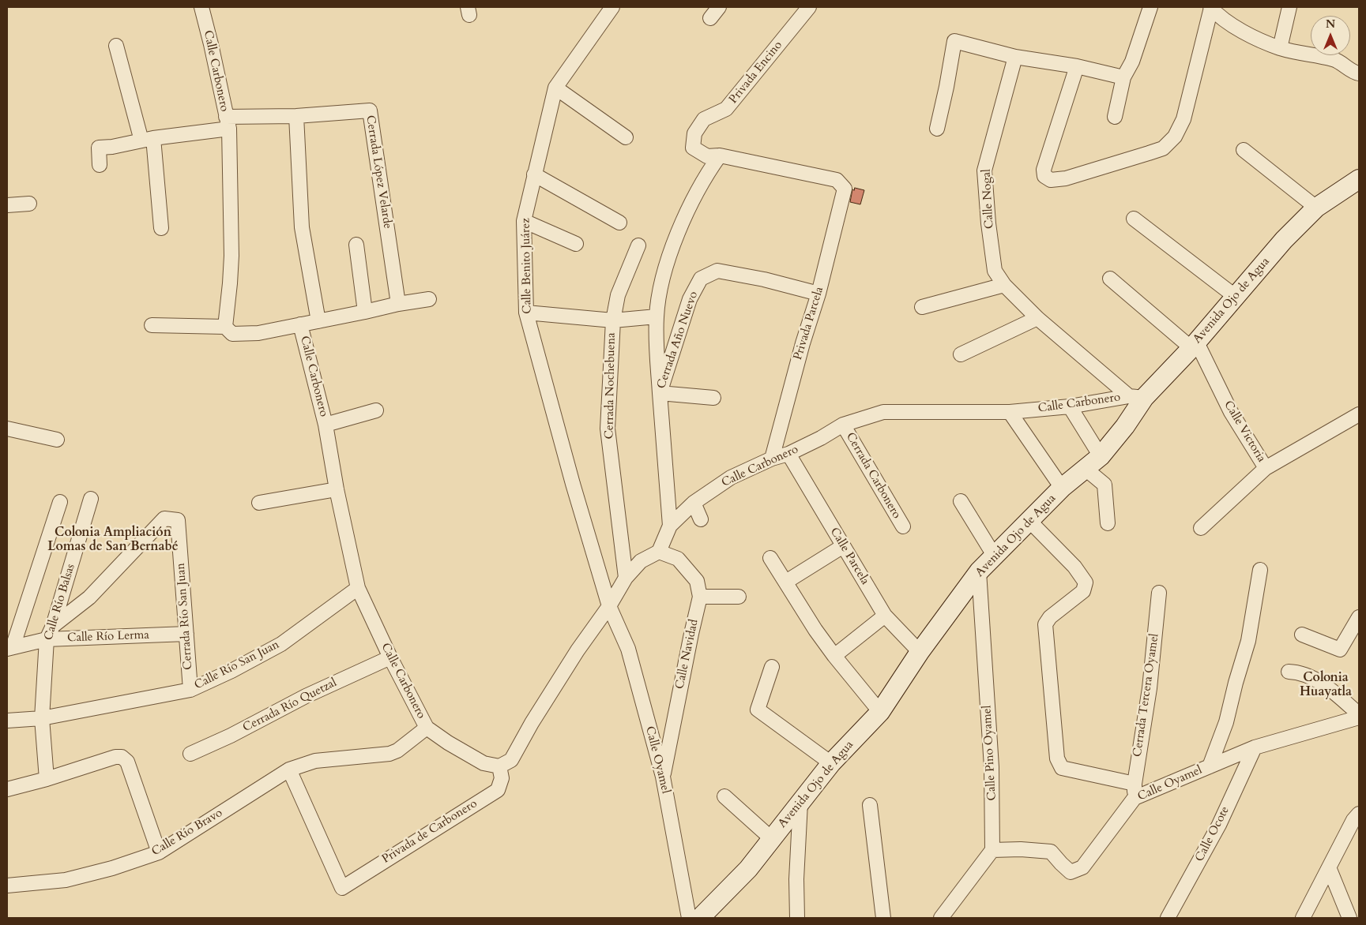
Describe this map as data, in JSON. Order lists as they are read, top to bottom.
{
  "streets": {
    "street": [
      "Calle Carbonero",
      "Privada Encino",
      "Cerrada López Velarde",
      "Calle Nogal",
      "Calle Benito Juárez",
      "Avenida Ojo de Agua",
      "Privada Parcela",
      "Cerrada Año Nuevo",
      "Cerrada Nochebuena",
      "Calle Victoria",
      "Cerrada Carbonero",
      "Calle Parcela",
      "Calle Río Balsas",
      "Cerrada Río San Juan",
      "Calle Río Lerma",
      "Calle Navidad",
      "Calle Río San Juan",
      "Cerrada Tercera Oyamel",
      "Cerrada Río Quetzal",
      "Calle Pino Oyamel",
      "Calle Oyamel",
      "Privada de Carbonero",
      "Calle Río Bravo",
      "Calle Ocote"
    ]
  },
  "crossings": [
    ["Calle Carbonero", "Cerrada López Velarde"],
    ["Calle Carbonero", "Calle Nogal"],
    ["Calle Carbonero", "Avenida Ojo de Agua"],
    ["Calle Carbonero", "Privada Parcela"],
    ["Calle Carbonero", "Cerrada Año Nuevo"],
    ["Calle Carbonero", "Cerrada Carbonero"],
    ["Calle Carbonero", "Calle Parcela"],
    ["Calle Carbonero", "Calle Navidad"],
    ["Calle Carbonero", "Calle Río San Juan"],
    ["Calle Carbonero", "Cerrada Río Quetzal"],
    ["Calle Carbonero", "Privada de Carbonero"],
    ["Calle Carbonero", "Calle Río Bravo"],
    ["Privada Encino", "Privada Parcela"],
    ["Calle Nogal", "Avenida Ojo de Agua"],
    ["Calle Benito Juárez", "Calle Oyamel"],
    ["Avenida Ojo de Agua", "Calle Victoria"],
    ["Avenida Ojo de Agua", "Calle Parcela"],
    ["Avenida Ojo de Agua", "Calle Pino Oyamel"],
    ["Privada Parcela", "Cerrada Año Nuevo"],
    ["Calle Río Balsas", "Cerrada Río San Juan"],
    ["Calle Río Balsas", "Calle Río Lerma"],
    ["Calle Río Balsas", "Calle Río San Juan"],
    ["Cerrada Río San Juan", "Calle Río Lerma"],
    ["Cerrada Río San Juan", "Calle Río San Juan"],
    ["Calle Navidad", "Calle Oyamel"],
    ["Cerrada Tercera Oyamel", "Calle Oyamel"],
    ["Calle Pino Oyamel", "Calle Oyamel"],
    ["Calle Oyamel", "Calle Ocote"],
    ["Privada de Carbonero", "Calle Río Bravo"]
  ],
  "districts": ["Colonia Ampliación Lomas de San Bernabé", "Colonia Huayatla"],
  "north": "top"
}
